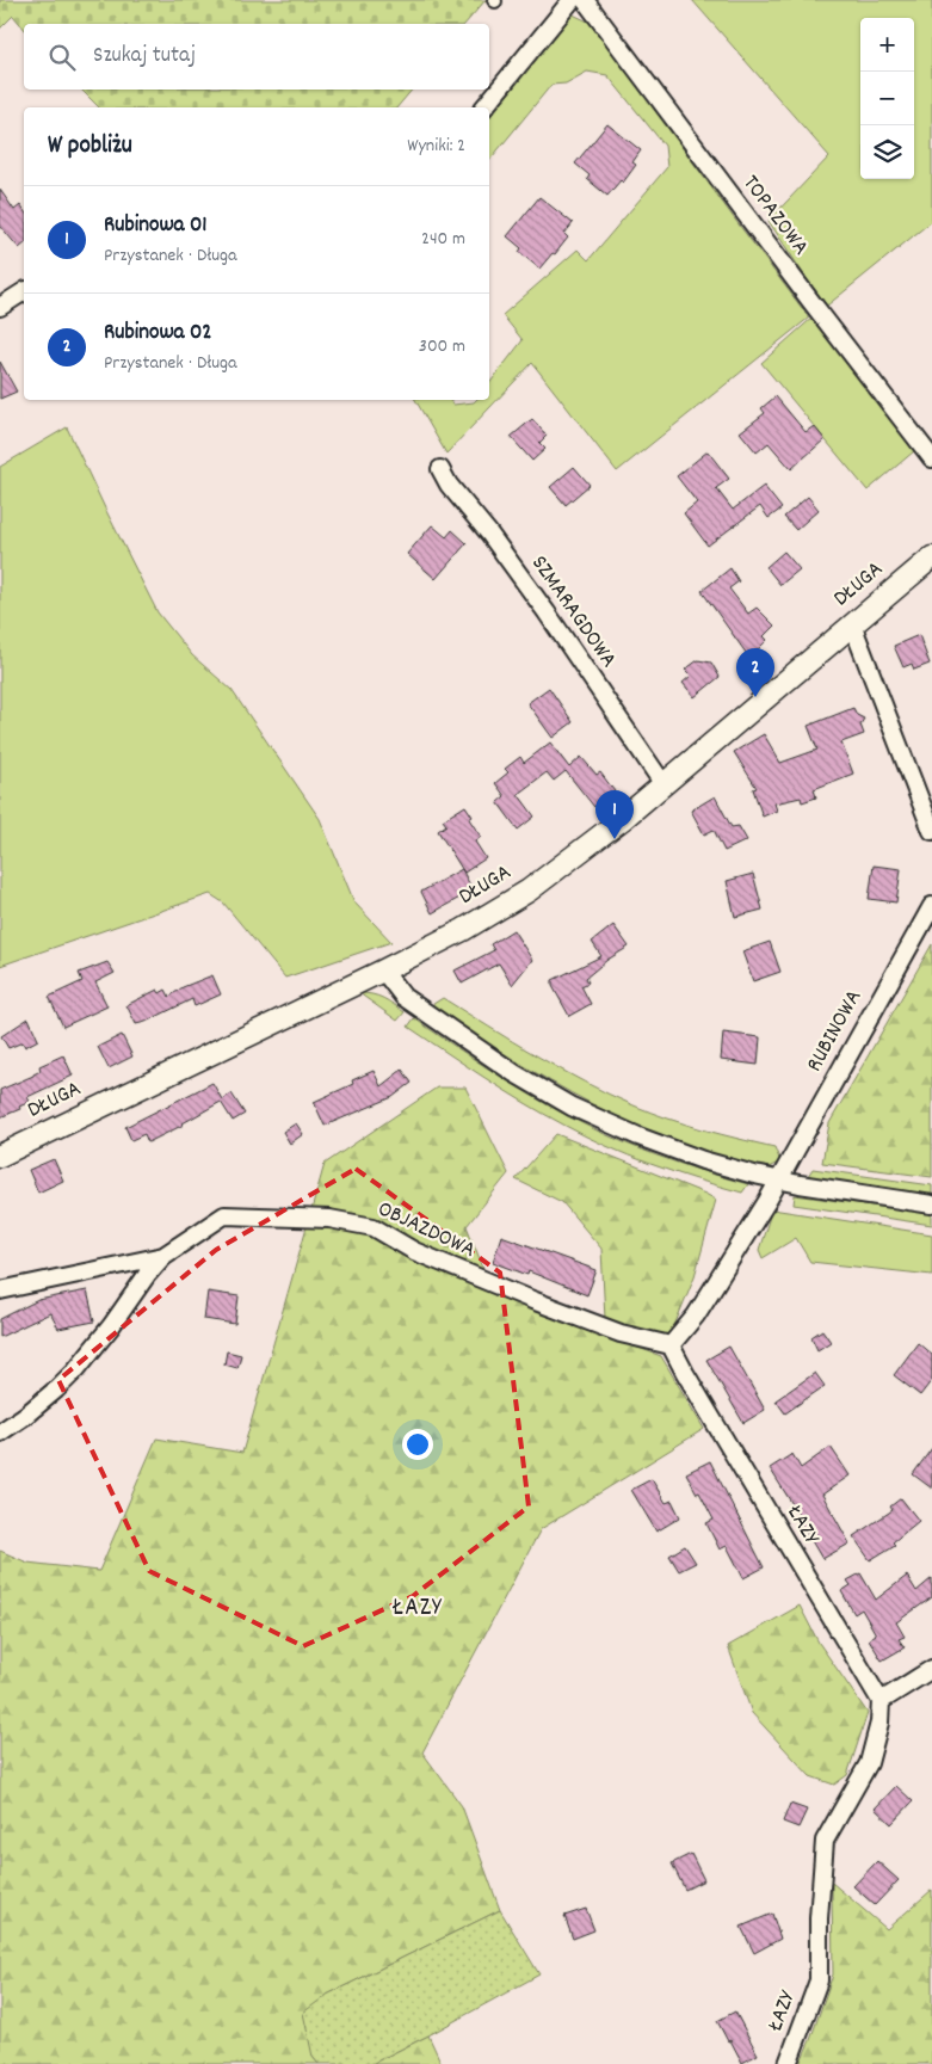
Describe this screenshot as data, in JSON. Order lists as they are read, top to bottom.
{
  "streets": {
    "street": [
      "TOPAZOWA",
      "DŁUGA",
      "SZMARAGDOWA",
      "RUBINOWA",
      "OBJAZDOWA",
      "ŁAZY"
    ]
  },
  "crossings": [
    ["DŁUGA", "SZMARAGDOWA"],
    ["RUBINOWA", "OBJAZDOWA"],
    ["RUBINOWA", "ŁAZY"],
    ["OBJAZDOWA", "ŁAZY"]
  ],
  "districts": ["ŁAZY"],
  "page": {
    "map_buttons": ["+", "−"],
    "search": "Szukaj tutaj",
    "heading": ["W pobliżu", "Wyniki: 2"],
    "list": [
      {
        "mark": "1",
        "name": "Rubinowa 01",
        "note": "Przystanek · Długa",
        "value": "240 m"
      },
      {
        "mark": "2",
        "name": "Rubinowa 02",
        "note": "Przystanek · Długa",
        "value": "300 m"
      }
    ],
    "pins": ["2", "1"]
  }
}
